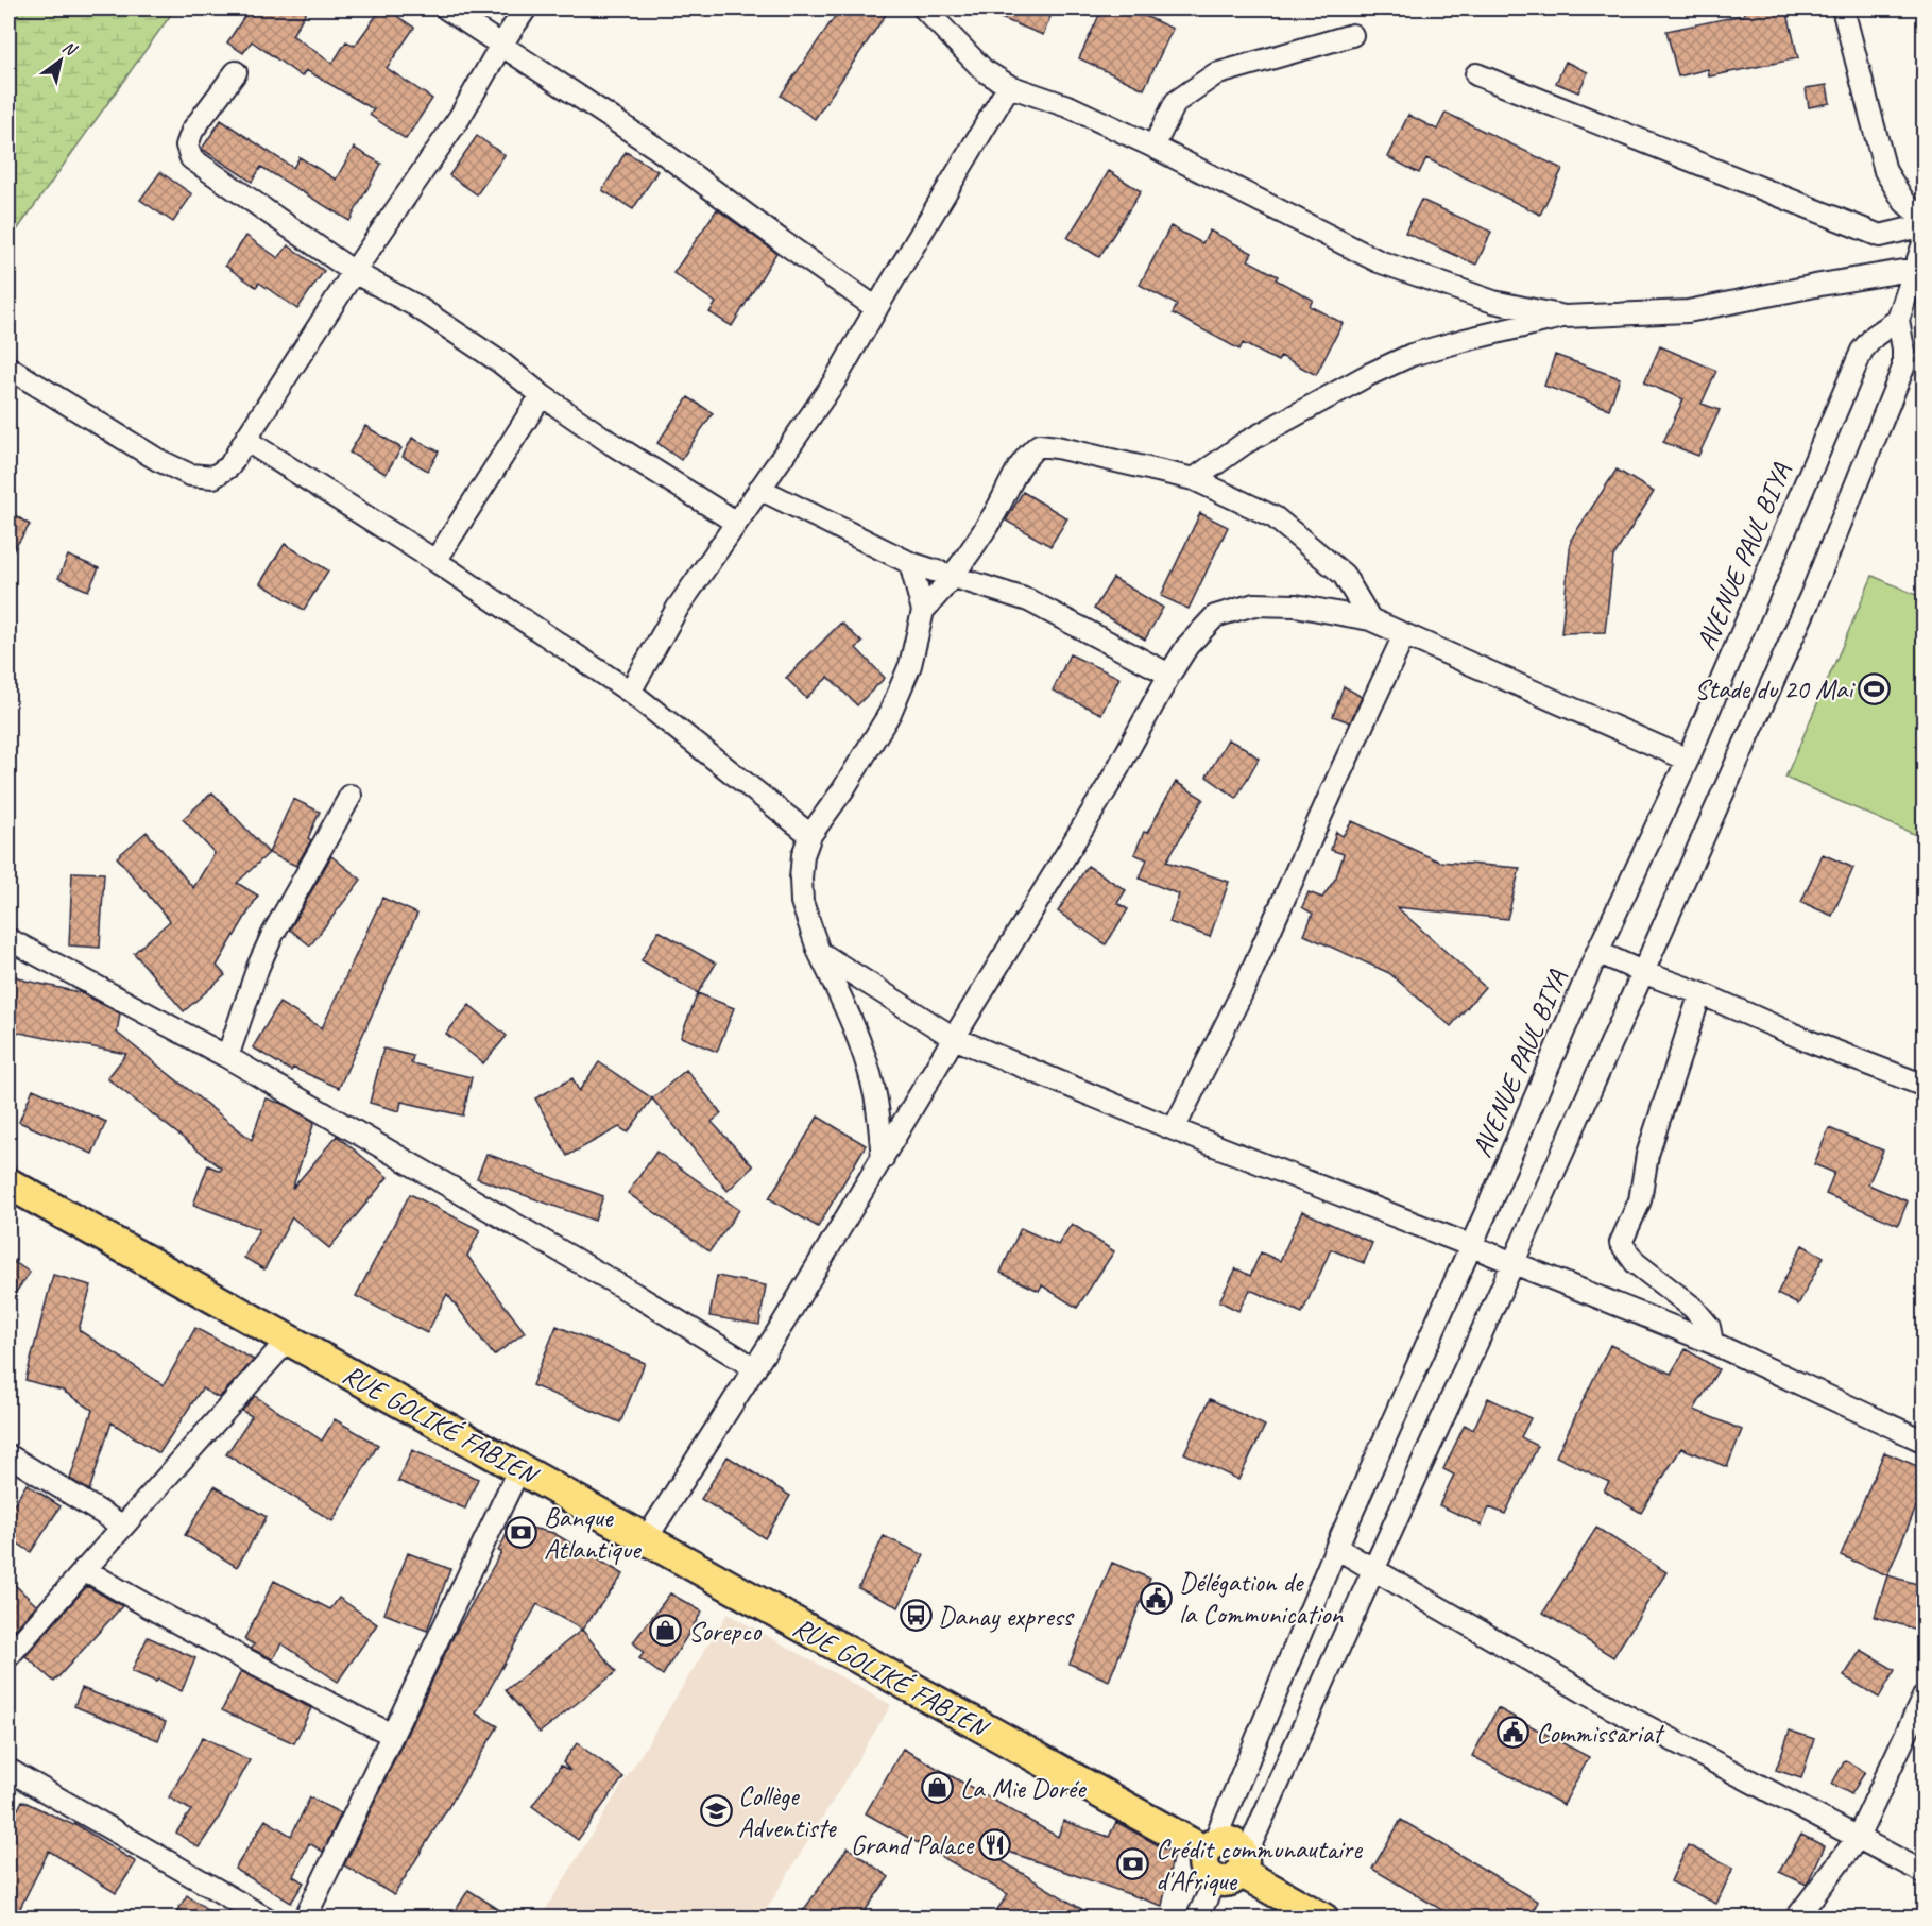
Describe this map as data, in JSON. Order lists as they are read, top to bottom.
{
  "streets": {
    "highway": ["RUE GOLIKÉ FABIEN"],
    "street": ["AVENUE PAUL BIYA"]
  },
  "crossings": [
    ["AVENUE PAUL BIYA", "RUE GOLIKÉ FABIEN"]
  ],
  "places": {
    "sports": ["Stade du 20 Mai"],
    "bank": ["Banque Atlantique", "Crédit communautaire d'Afrique"],
    "public building": ["Délégation de la Communication", "Commissariat"],
    "bus stop": ["Danay express"],
    "shop": ["Sorepco", "La Mie Dorée"],
    "school or university": ["Collège Adventiste"],
    "restaurant": ["Grand Palace"]
  },
  "north": "top right"
}
